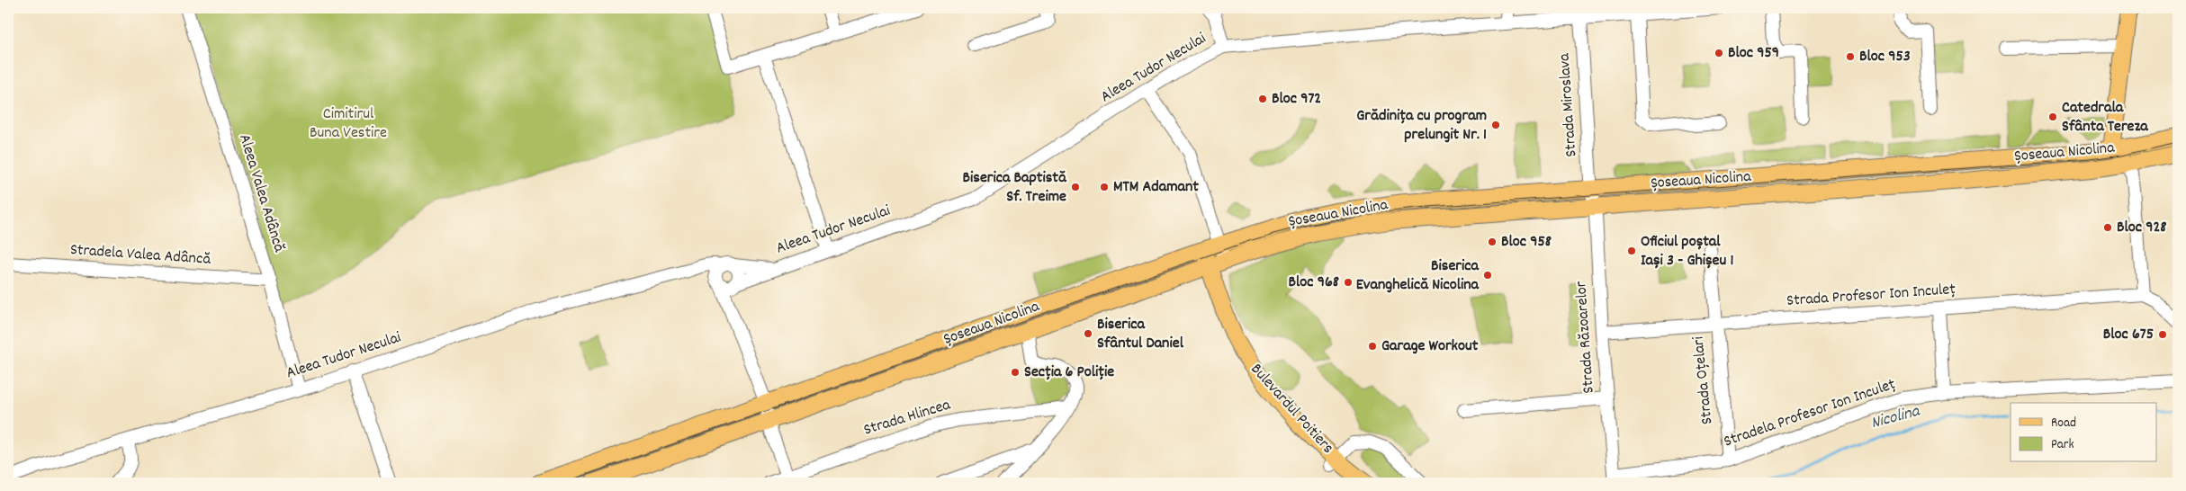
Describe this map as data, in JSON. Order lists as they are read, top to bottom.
{
  "streets": {
    "main road": ["Șoseaua Nicolina", "Bulevardul Poitiers"],
    "street": [
      "Aleea Tudor Neculai",
      "Strada Miroslava",
      "Aleea Valea Adâncă",
      "Stradela Valea Adâncă",
      "Strada Profesor Ion Inculeț",
      "Strada Răzoarelor",
      "Strada Oțelari",
      "Stradela Profesor Ion Inculeț",
      "Strada Hlincea"
    ]
  },
  "crossings": [
    ["Aleea Tudor Neculai", "Strada Miroslava"],
    ["Aleea Tudor Neculai", "Aleea Valea Adâncă"],
    ["Strada Miroslava", "Șoseaua Nicolina"],
    ["Strada Miroslava", "Strada Răzoarelor"],
    ["Șoseaua Nicolina", "Strada Răzoarelor"],
    ["Șoseaua Nicolina", "Bulevardul Poitiers"],
    ["Aleea Valea Adâncă", "Stradela Valea Adâncă"],
    ["Strada Profesor Ion Inculeț", "Strada Răzoarelor"],
    ["Strada Profesor Ion Inculeț", "Strada Oțelari"],
    ["Strada Răzoarelor", "Stradela Profesor Ion Inculeț"],
    ["Strada Oțelari", "Stradela Profesor Ion Inculeț"]
  ],
  "water": ["Nicolina"],
  "parks": ["Cimitirul Buna Vestire"],
  "places": [
    "Bloc 959",
    "Bloc 953",
    "Bloc 972",
    "Catedrala Sfânta Tereza",
    "Grădinița cu program prelungit Nr. 1",
    "Biserica Baptistă Sf. Treime",
    "MTM Adamant",
    "Bloc 928",
    "Bloc 958",
    "Oficiul poștal Iași 3 - Ghișeu 1",
    "Biserica Evanghelică Nicolina",
    "Bloc 968",
    "Biserica Sfântul Daniel",
    "Bloc 675",
    "Garage Workout",
    "Secția 6 Poliție"
  ],
  "legend": ["Road", "Park"]
}
